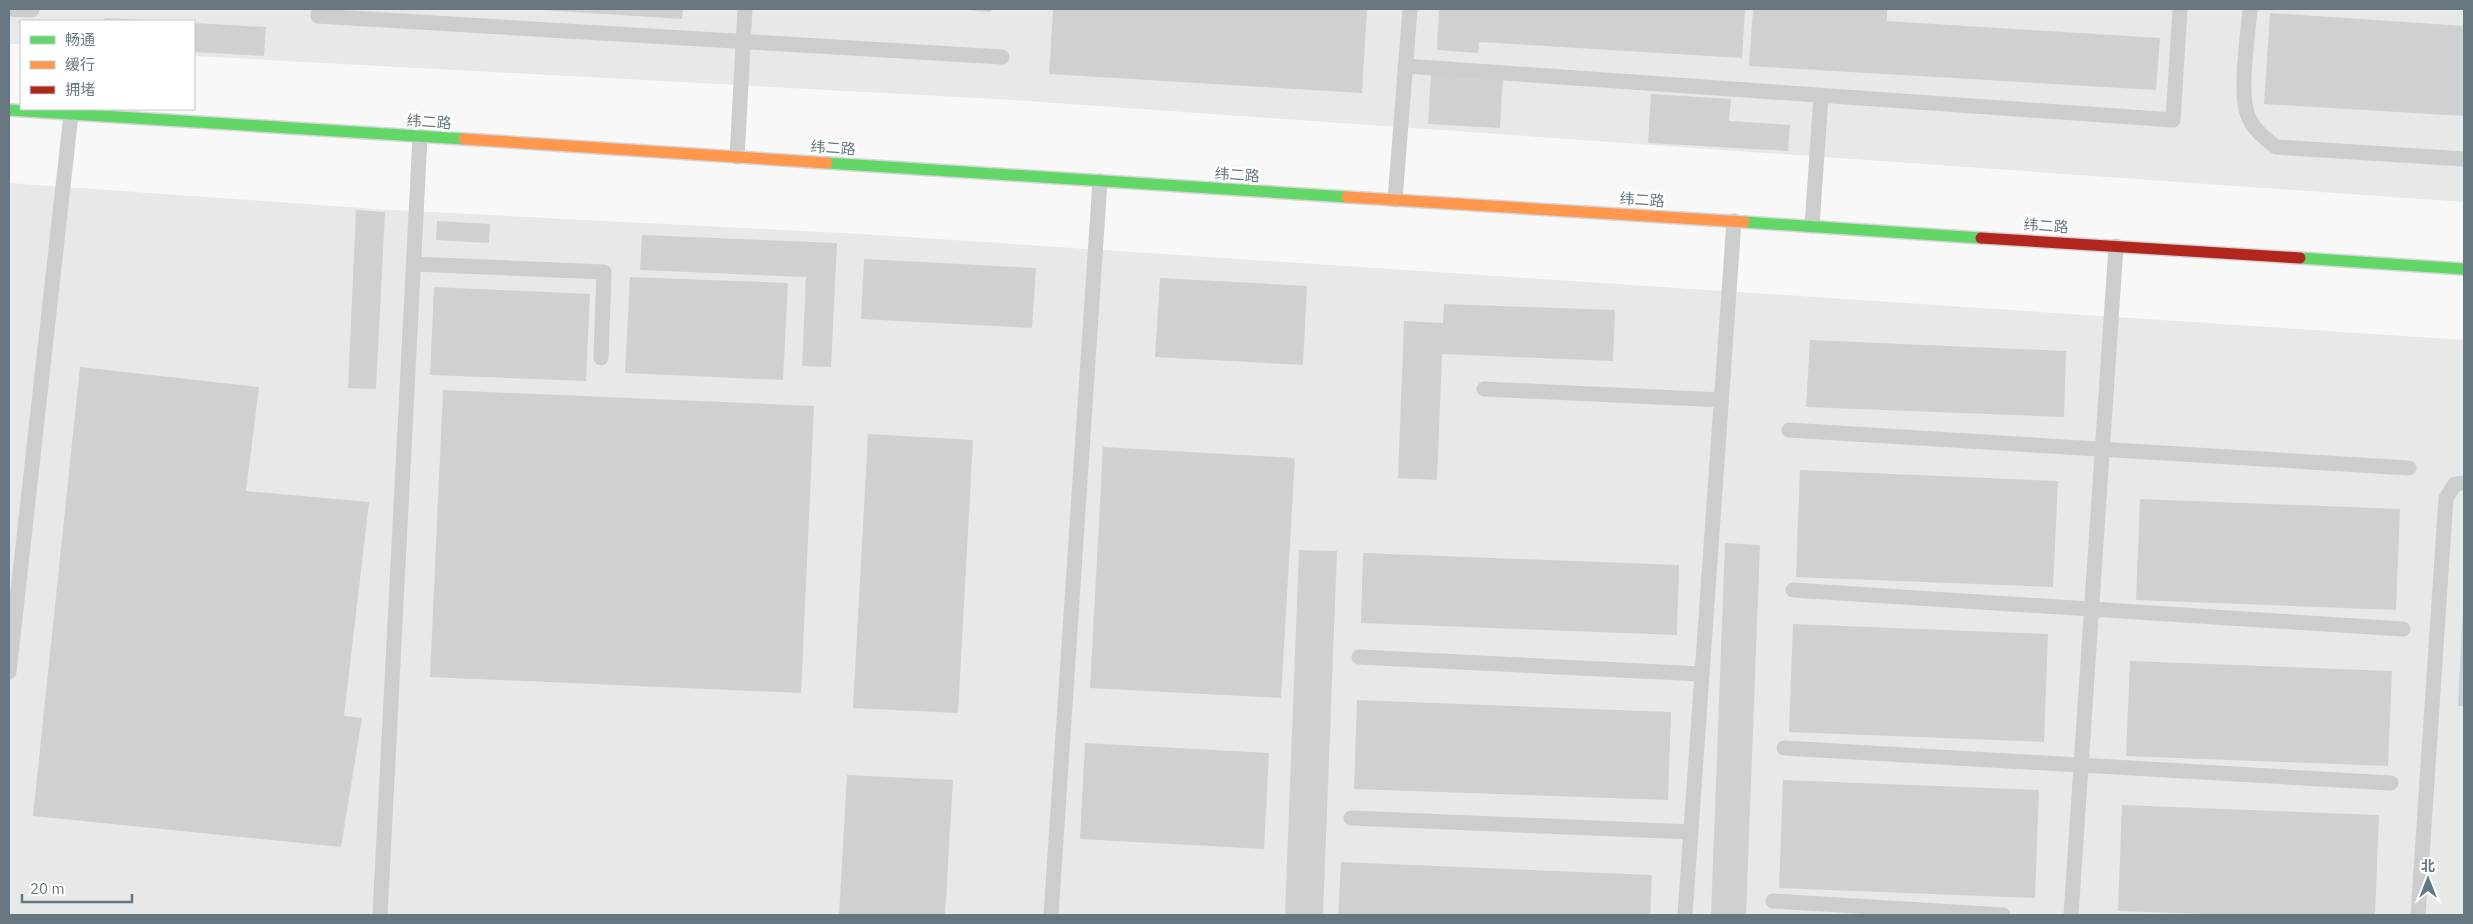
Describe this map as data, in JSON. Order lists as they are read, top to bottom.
{
  "streets": {
    "street": ["纬二路"]
  },
  "legend": ["畅通", "缓行", "拥堵"],
  "scale_bar": "20 m",
  "north": "top"
}
